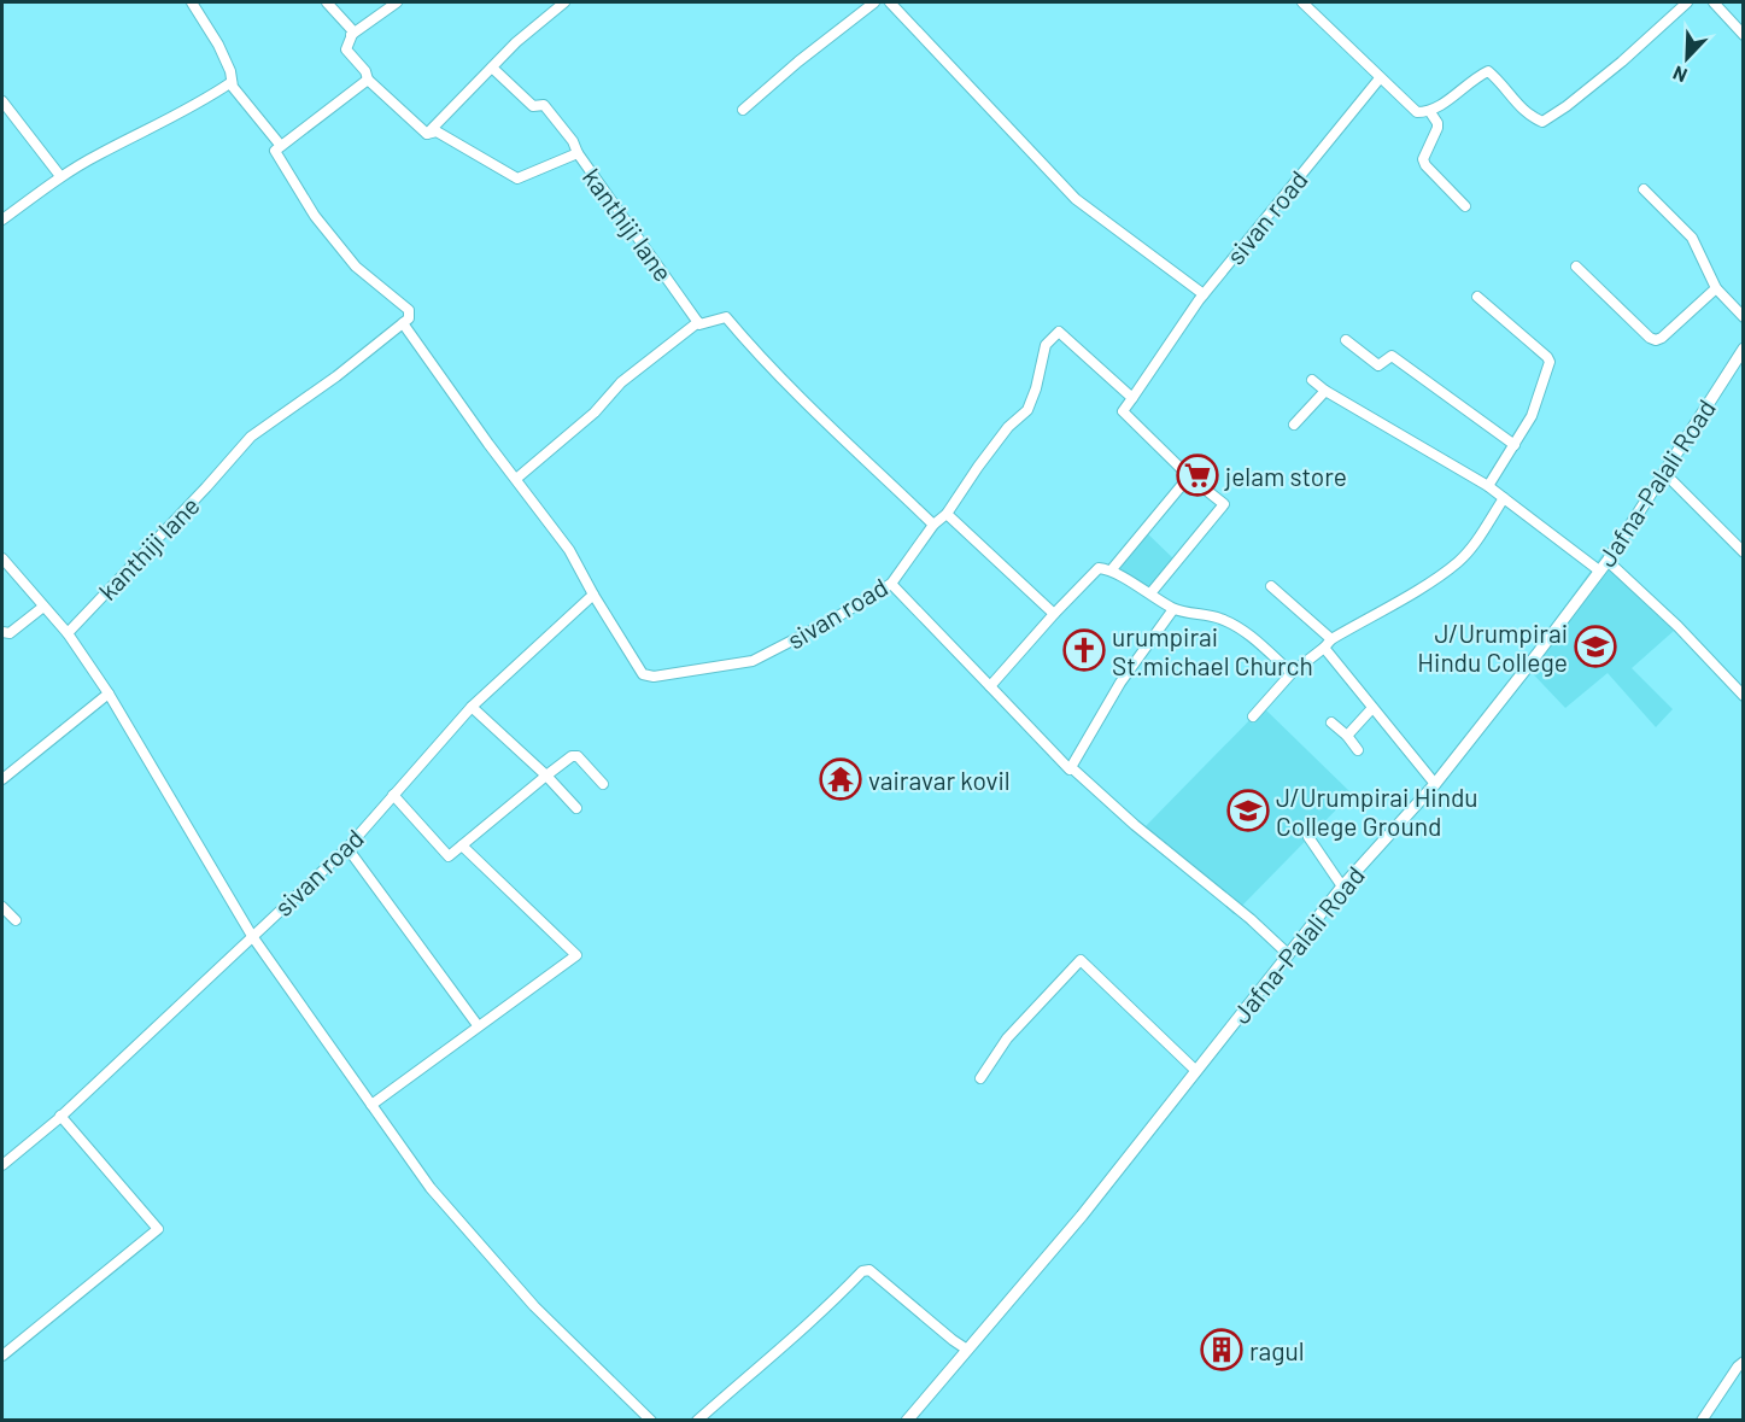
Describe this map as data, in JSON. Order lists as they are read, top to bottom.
{
  "streets": {
    "main road": ["Jafna-Palali Road"],
    "street": ["sivan road", "kanthiji lane"]
  },
  "places": {
    "supermarket": ["jelam store"],
    "school or university": ["J/Urumpirai Hindu College", "J/Urumpirai Hindu College Ground"],
    "church": ["urumpirai St.michael Church"],
    "temple": ["vairavar kovil"],
    "building": ["ragul"]
  },
  "north": "bottom left"
}
